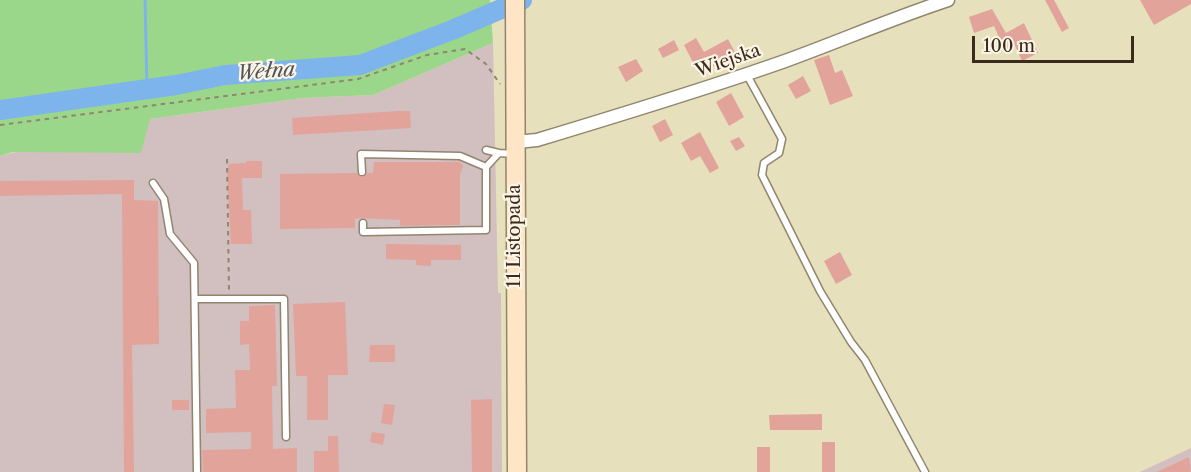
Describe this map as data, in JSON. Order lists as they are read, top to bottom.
{
  "streets": {
    "main road": ["11 Listopada"],
    "street": ["Wiejska"]
  },
  "crossings": [
    ["Wiejska", "11 Listopada"]
  ],
  "water": ["Wełna"],
  "scale_bar": "100 m"
}
